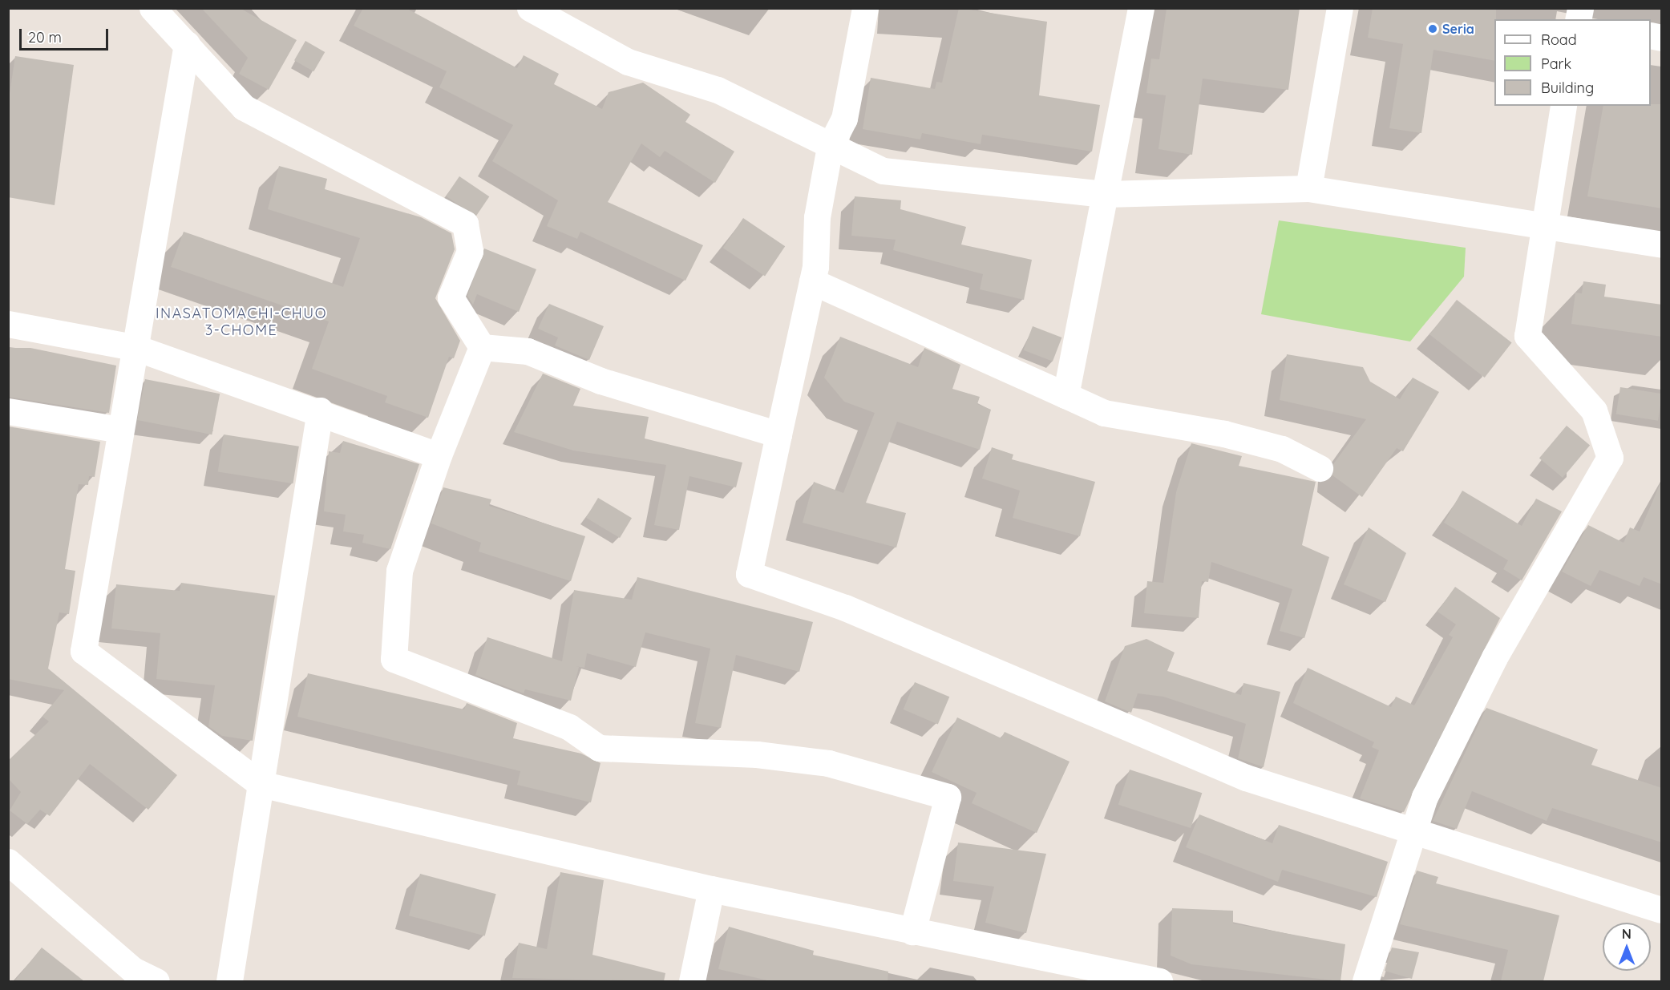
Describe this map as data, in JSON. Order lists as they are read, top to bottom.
{
  "districts": ["INASATOMACHI-CHUO 3-CHOME"],
  "places": ["Seria"],
  "legend": ["Road", "Park", "Building"],
  "scale_bar": "20 m",
  "north": "top"
}
